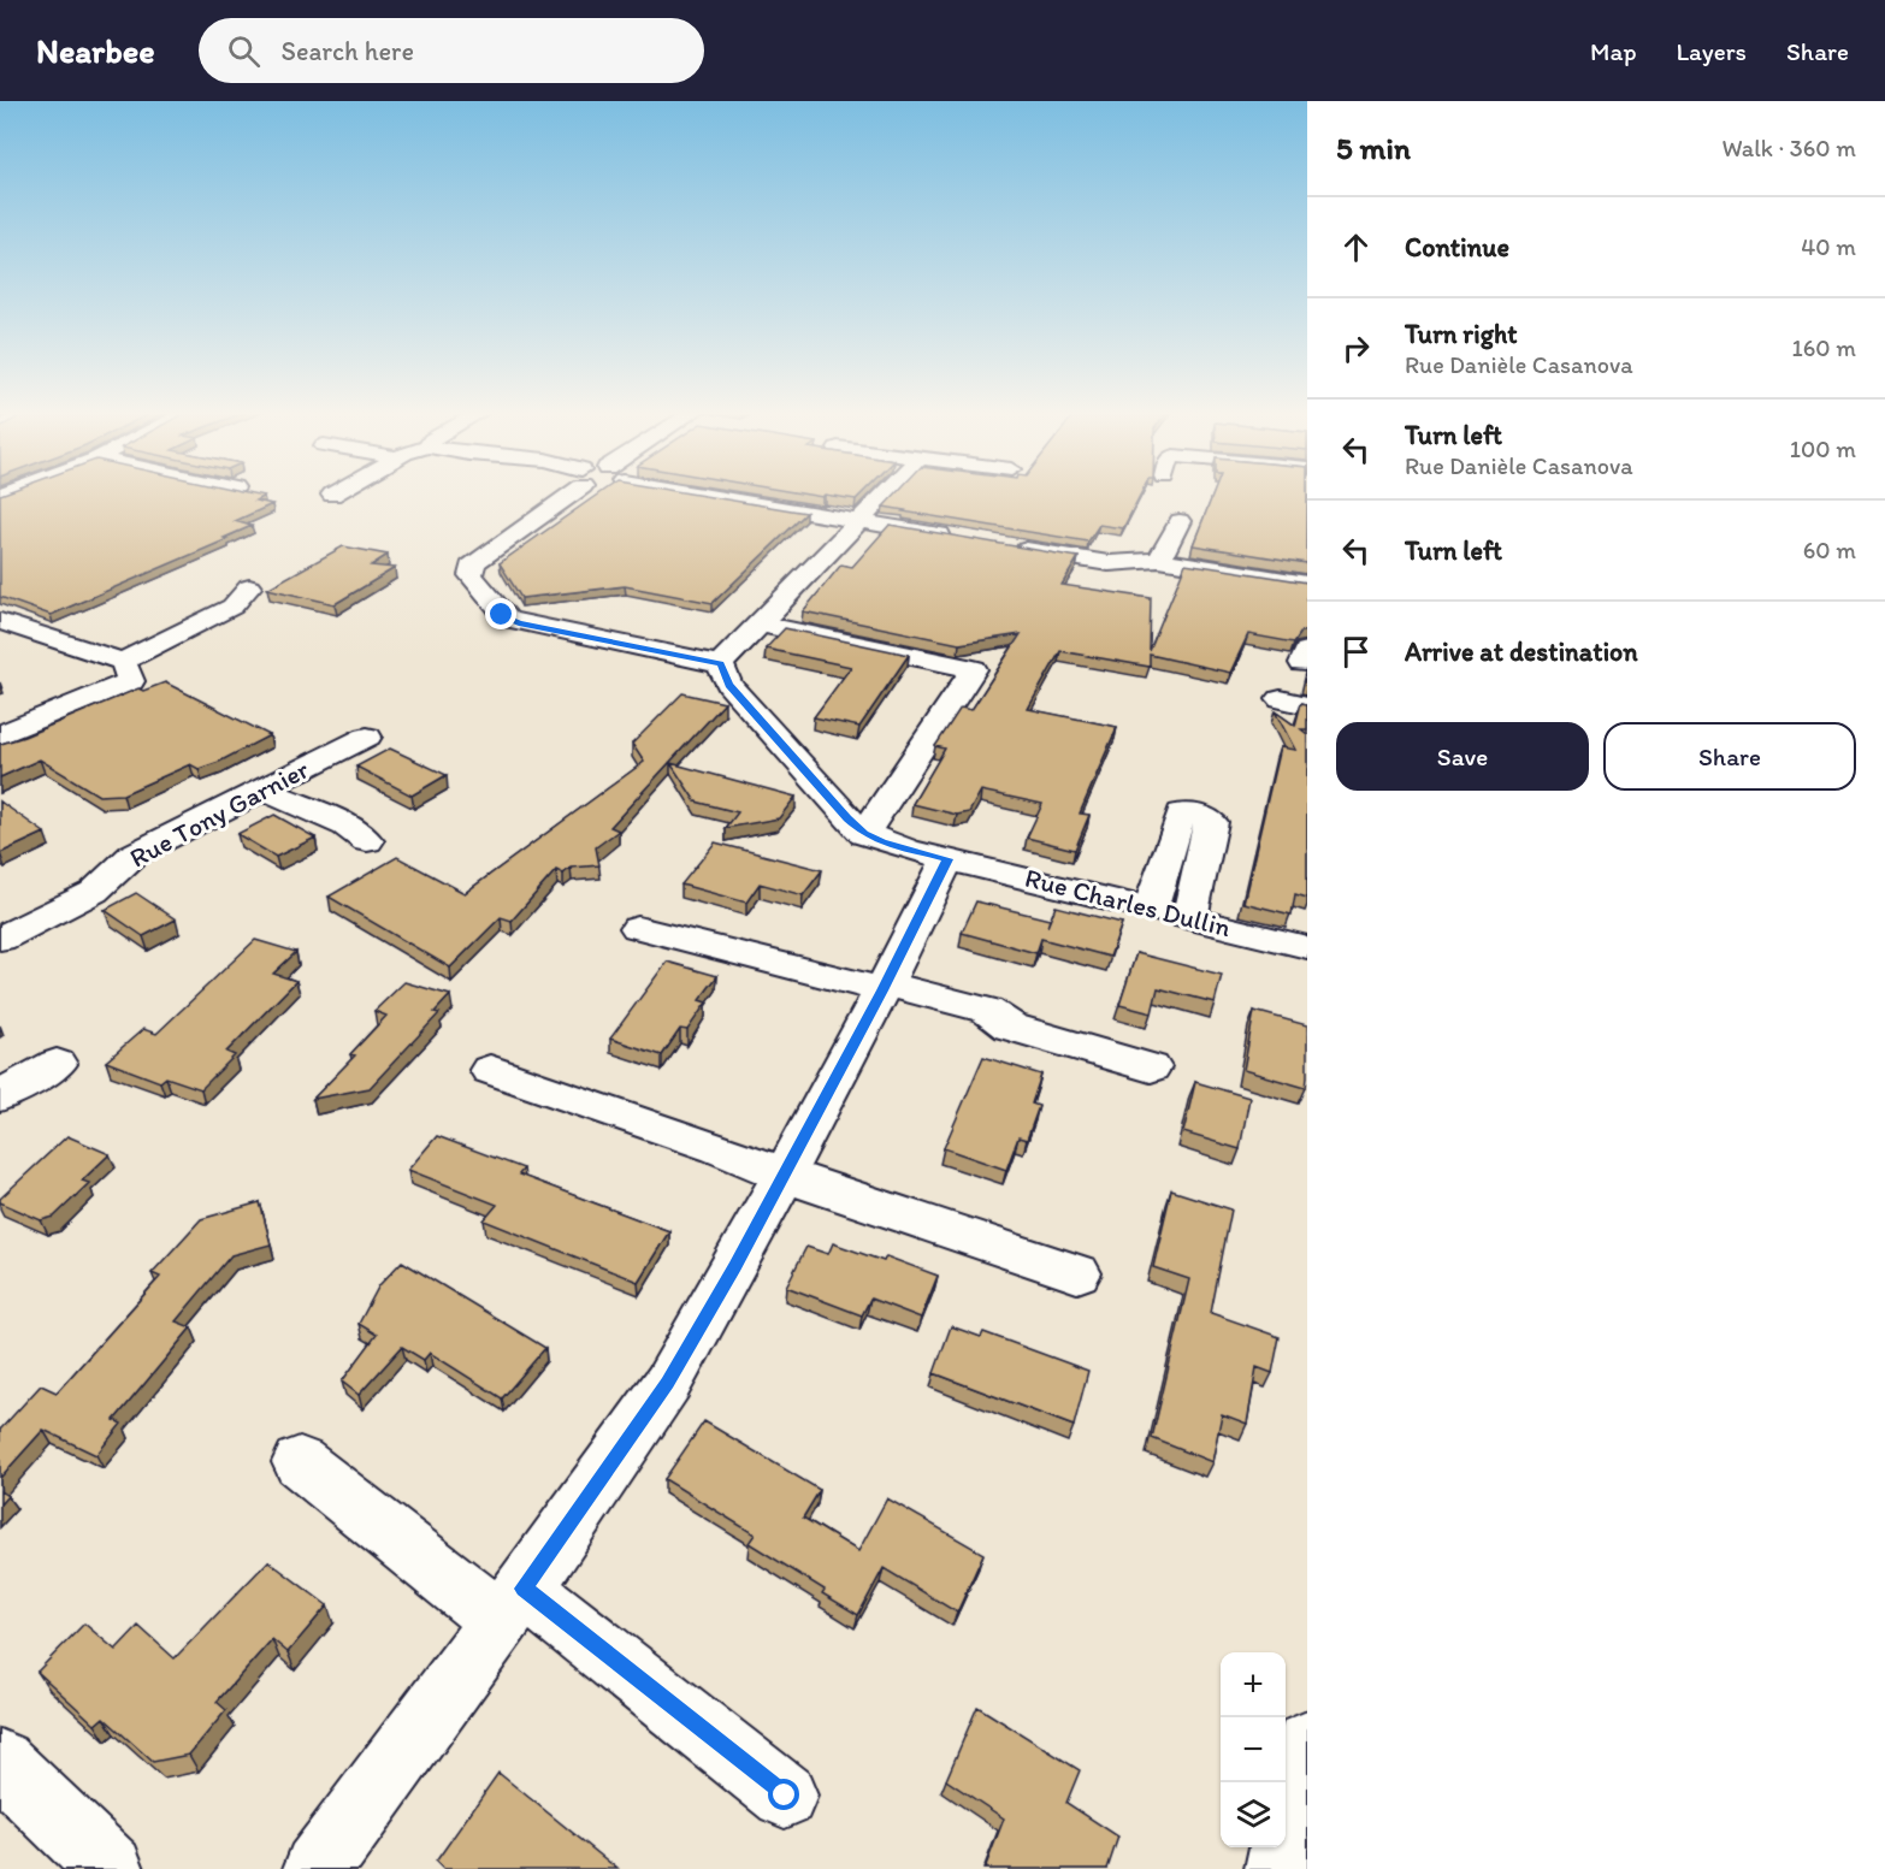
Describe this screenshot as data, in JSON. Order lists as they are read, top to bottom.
{
  "streets": {
    "street": ["Rue Tony Garnier", "Rue Charles Dullin"]
  },
  "page": {
    "header": "Nearbee",
    "search": "Search here",
    "nav": ["Map", "Layers", "Share"],
    "heading": ["5 min", "Walk · 360 m"],
    "list": [
      ["Continue", "40 m"],
      ["Turn right", "Rue Danièle Casanova", "160 m"],
      ["Turn left", "Rue Danièle Casanova", "100 m"],
      ["Turn left", "60 m"],
      "Arrive at destination"
    ],
    "buttons": ["Save", "Share"],
    "map_buttons": ["+", "−"]
  }
}
